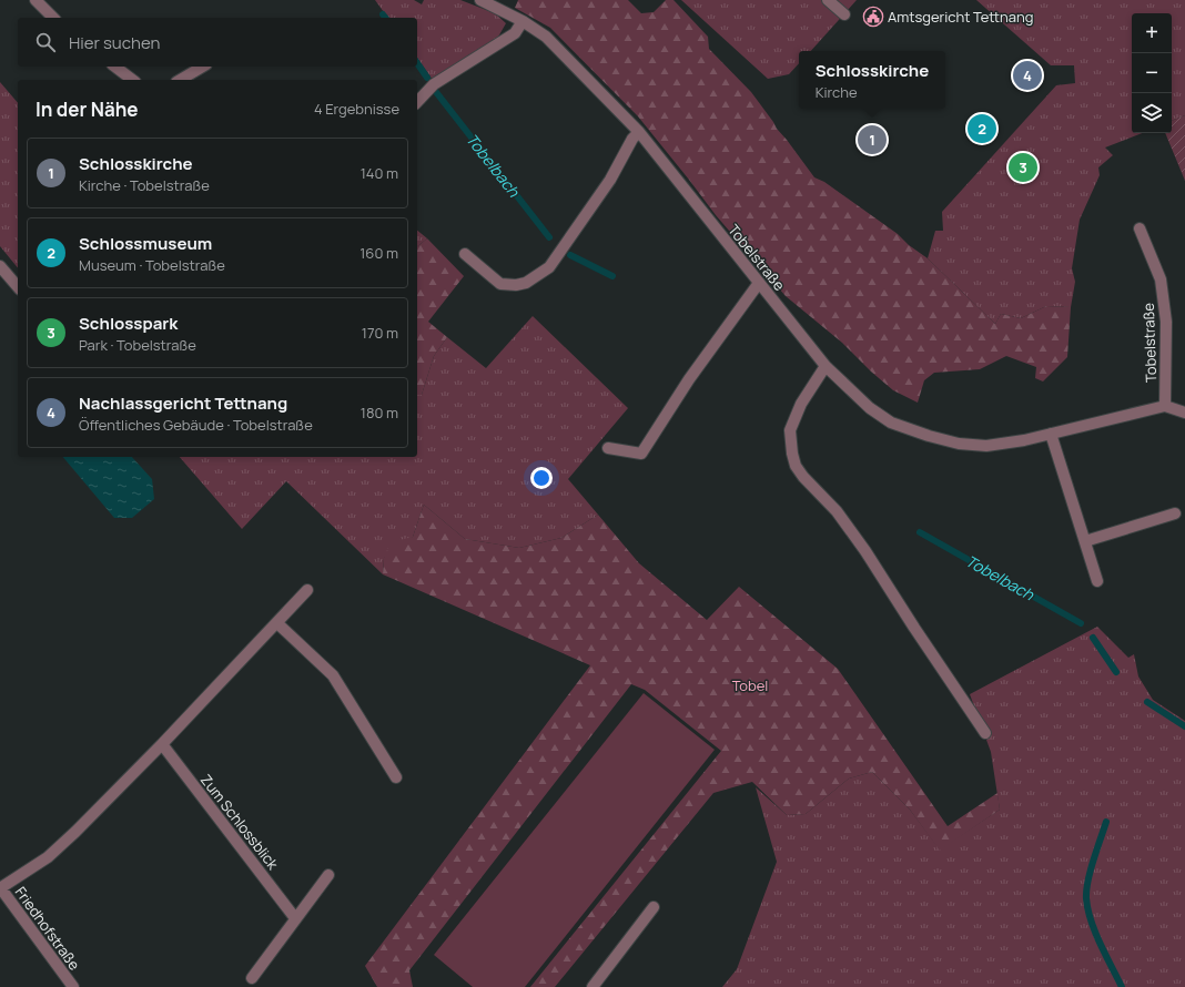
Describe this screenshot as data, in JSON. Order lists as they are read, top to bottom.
{
  "streets": {
    "street": ["Tobelstraße", "Zum Schlossblick", "Friedhofstraße"]
  },
  "water": ["Tobelbach"],
  "parks": ["Tobel"],
  "places": {
    "public building": ["Amtsgericht Tettnang"]
  },
  "page": {
    "map_buttons": ["+", "−"],
    "search": "Hier suchen",
    "popup": ["Schlosskirche", "Kirche"],
    "pins": [
      "4",
      "2",
      "1",
      "3"
    ],
    "heading": ["In der Nähe", "4 Ergebnisse"],
    "list": [
      {
        "mark": "1",
        "name": "Schlosskirche",
        "note": "Kirche · Tobelstraße",
        "value": "140 m"
      },
      {
        "mark": "2",
        "name": "Schlossmuseum",
        "note": "Museum · Tobelstraße",
        "value": "160 m"
      },
      {
        "mark": "3",
        "name": "Schlosspark",
        "note": "Park · Tobelstraße",
        "value": "170 m"
      },
      {
        "mark": "4",
        "name": "Nachlassgericht Tettnang",
        "note": "Öffentliches Gebäude · Tobelstraße",
        "value": "180 m"
      }
    ]
  }
}
